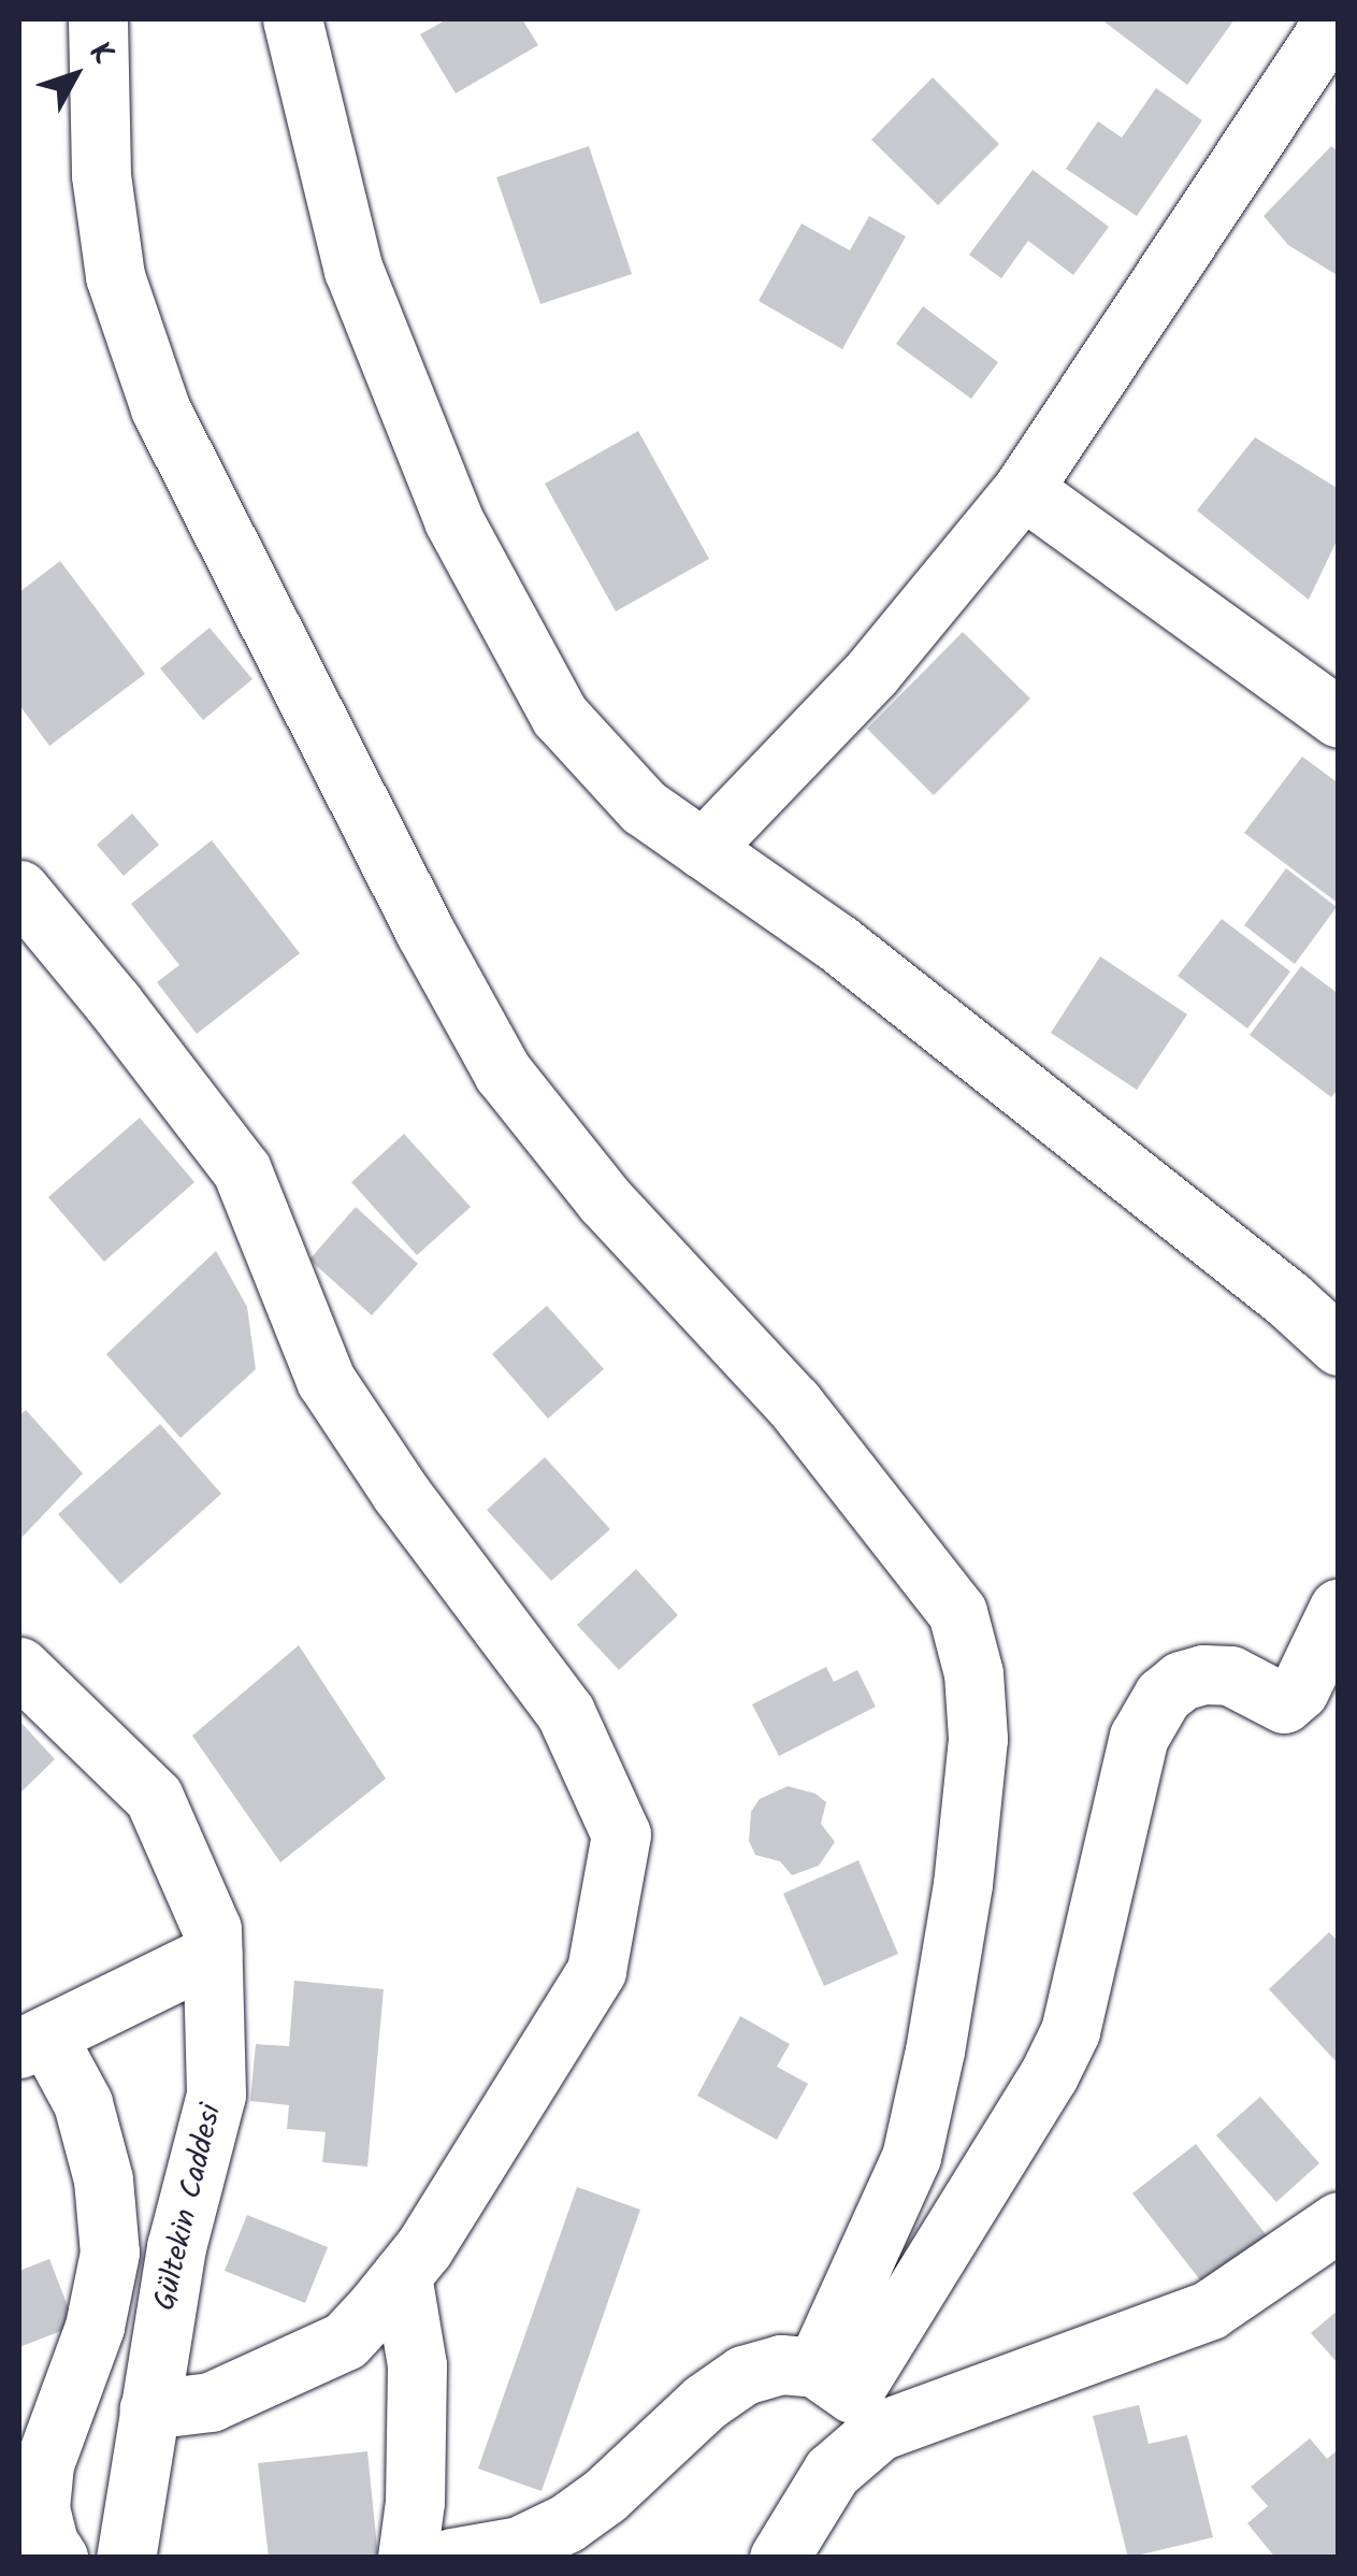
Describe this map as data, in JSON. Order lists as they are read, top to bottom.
{
  "streets": {
    "street": ["Gültekin Caddesi"]
  },
  "north": "top right"
}
